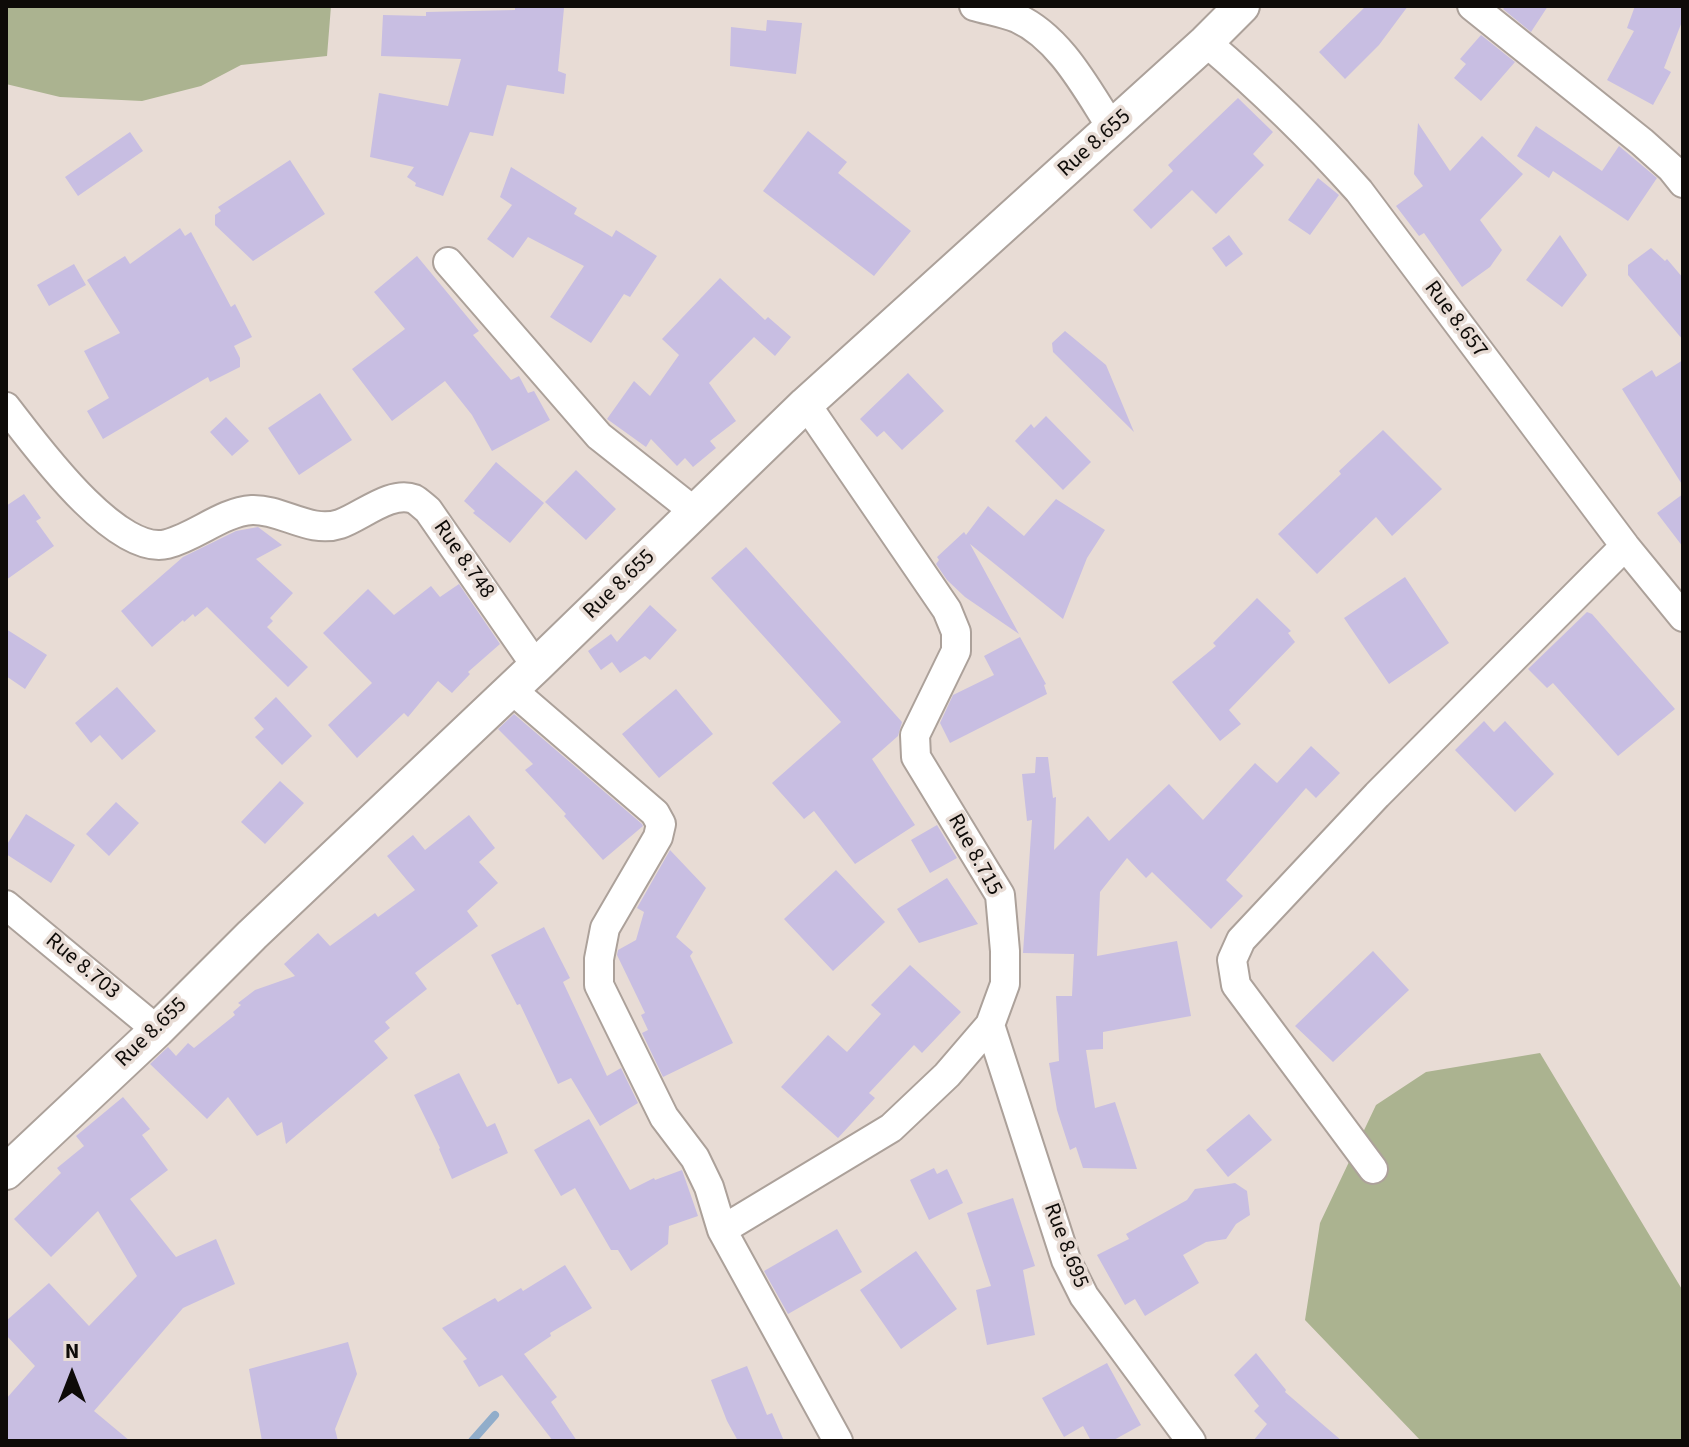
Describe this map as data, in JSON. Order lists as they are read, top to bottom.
{
  "streets": {
    "street": [
      "Rue 8.655",
      "Rue 8.657",
      "Rue 8.748",
      "Rue 8.715",
      "Rue 8.703",
      "Rue 8.695"
    ]
  },
  "crossings": [
    ["Rue 8.655", "Rue 8.657"],
    ["Rue 8.655", "Rue 8.748"],
    ["Rue 8.655", "Rue 8.715"],
    ["Rue 8.655", "Rue 8.703"],
    ["Rue 8.715", "Rue 8.695"]
  ],
  "north": "top"
}
